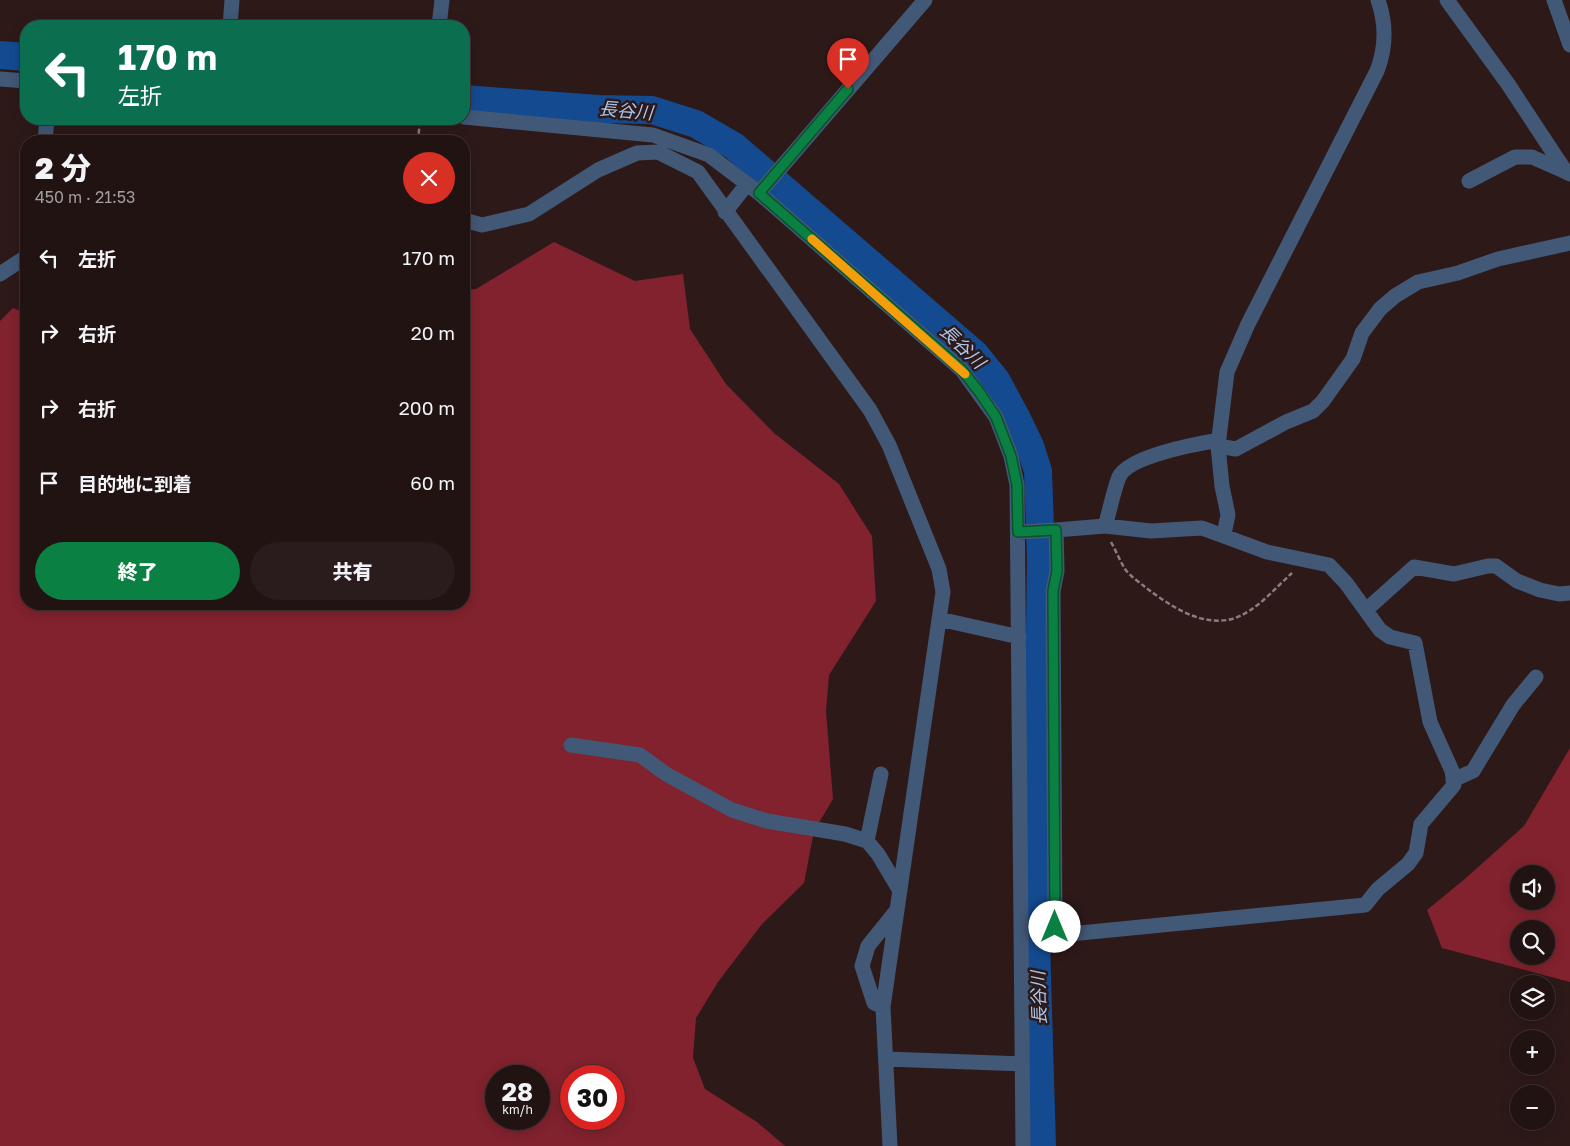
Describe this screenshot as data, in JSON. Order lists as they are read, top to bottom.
{
  "water": ["長谷川"],
  "page": {
    "turn": ["170 m", "左折"],
    "heading": ["2 分", "450 m · 21:53"],
    "list": [
      {
        "name": "左折",
        "value": "170 m"
      },
      {
        "name": "右折",
        "value": "20 m"
      },
      {
        "name": "右折",
        "value": "200 m"
      },
      {
        "name": "目的地に到着",
        "value": "60 m"
      }
    ],
    "buttons": ["終了", "共有"],
    "map_buttons": ["+", "−"],
    "speed": "28 km/h",
    "limit": "30"
  }
}
